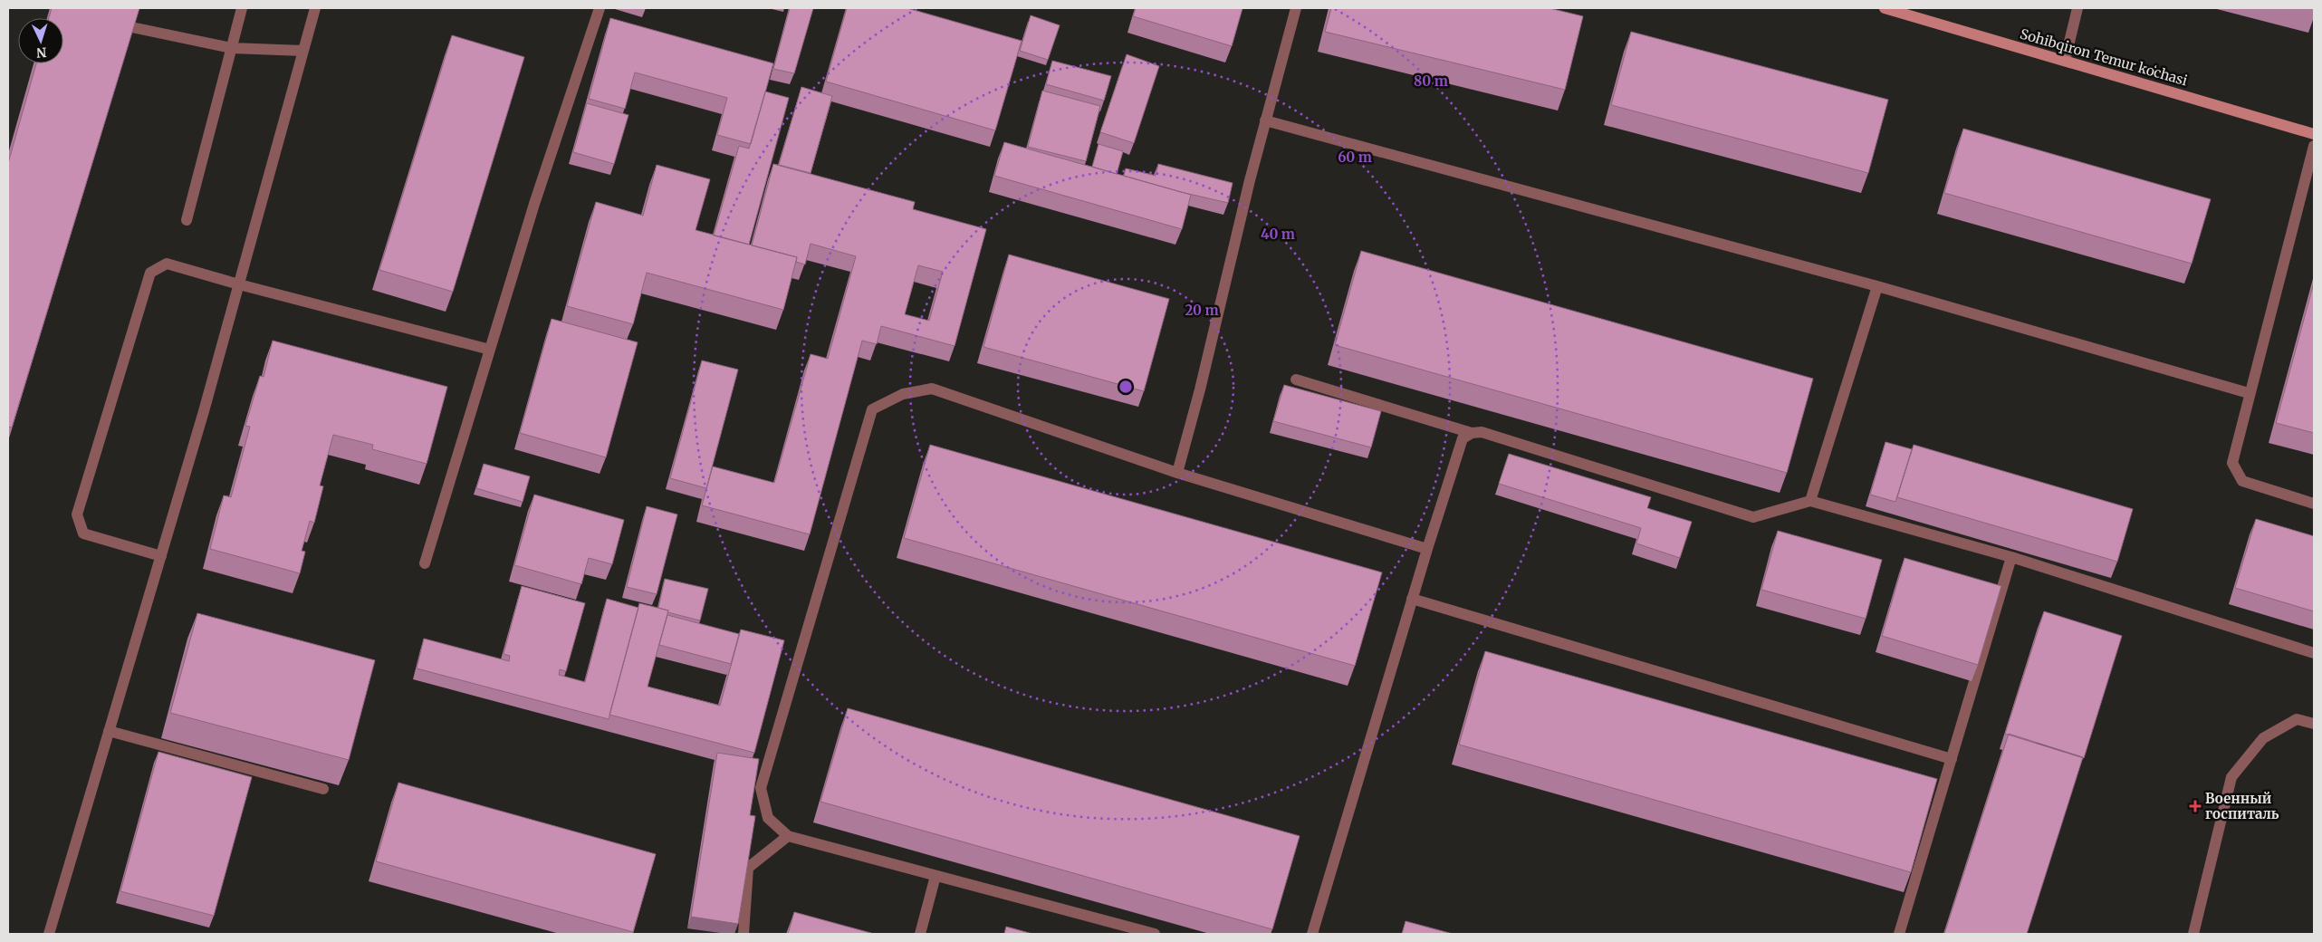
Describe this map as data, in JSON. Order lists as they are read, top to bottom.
{
  "streets": {
    "main road": ["Sohibqiron Temur koʻchasi"]
  },
  "places": {
    "health": ["Военный госпиталь"]
  },
  "north": "bottom",
  "rings": [
    "80 m",
    "60 m",
    "40 m",
    "20 m"
  ]
}
